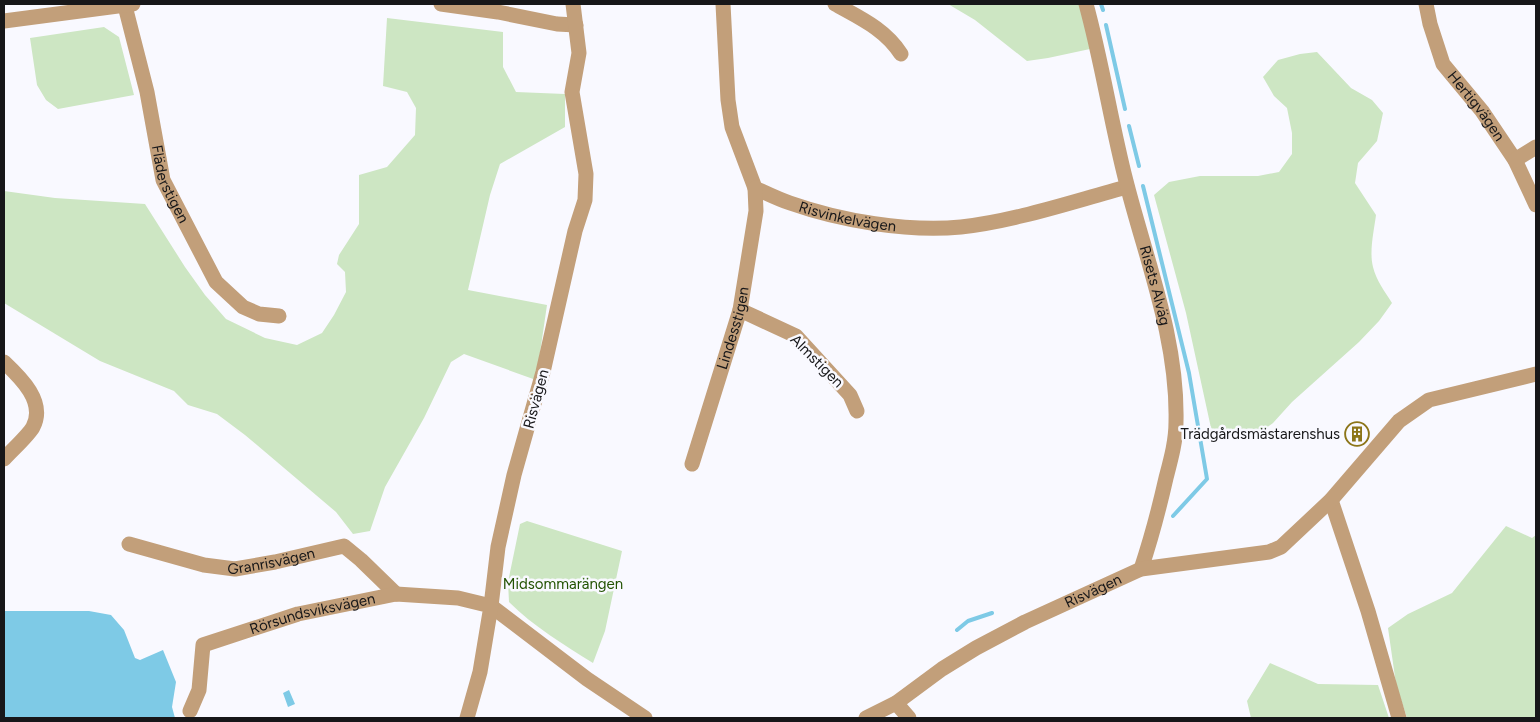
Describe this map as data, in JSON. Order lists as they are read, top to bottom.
{
  "streets": {
    "street": [
      "Hertigvägen",
      "Fläderstigen",
      "Risvinkelvägen",
      "Risets Alväg",
      "Lindesstigen",
      "Almstigen",
      "Risvägen",
      "Granrisvägen",
      "Rörsundsviksvägen"
    ]
  },
  "crossings": [
    ["Risvinkelvägen", "Risets Alväg"],
    ["Risvinkelvägen", "Lindesstigen"],
    ["Risets Alväg", "Risvägen"],
    ["Lindesstigen", "Almstigen"],
    ["Risvägen", "Rörsundsviksvägen"],
    ["Granrisvägen", "Rörsundsviksvägen"]
  ],
  "parks": ["Midsommarängen"],
  "places": {
    "building": ["Trädgårdsmästarenshus"]
  }
}
